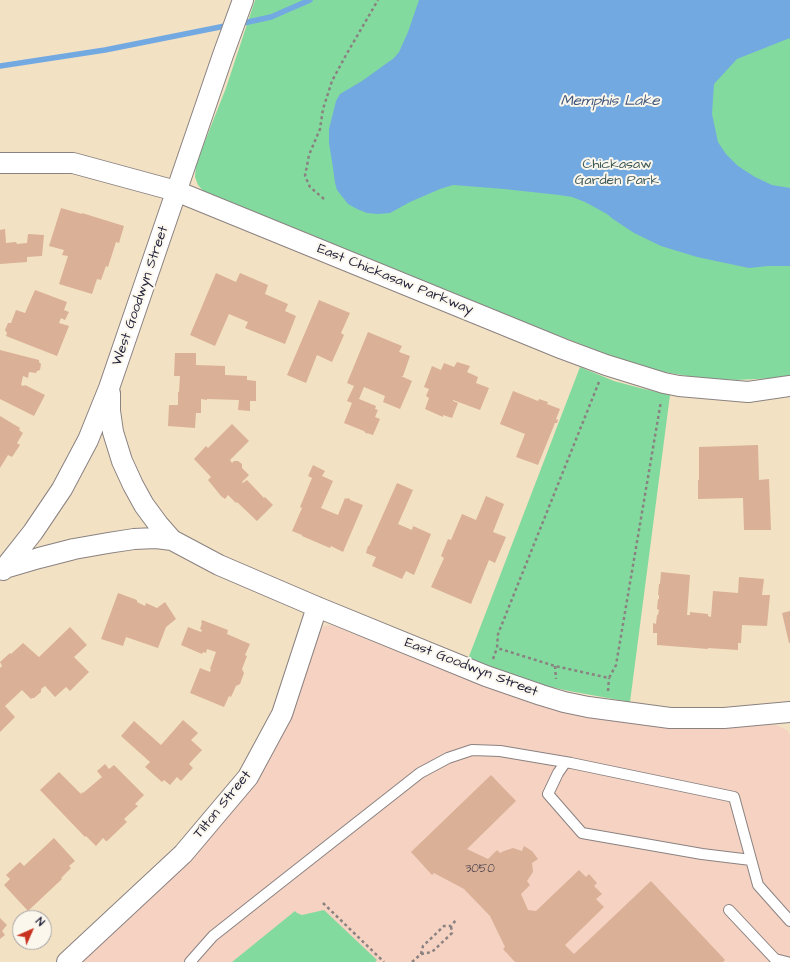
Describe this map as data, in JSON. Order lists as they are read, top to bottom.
{
  "streets": {
    "street": [
      "East Chickasaw Parkway",
      "West Goodwyn Street",
      "East Goodwyn Street",
      "Tilton Street"
    ]
  },
  "crossings": [
    ["East Chickasaw Parkway", "West Goodwyn Street"],
    ["West Goodwyn Street", "East Goodwyn Street"],
    ["East Goodwyn Street", "Tilton Street"]
  ],
  "water": ["Memphis Lake"],
  "parks": ["Chickasaw Garden Park"],
  "house_numbers": ["3050"],
  "north": "top right"
}
